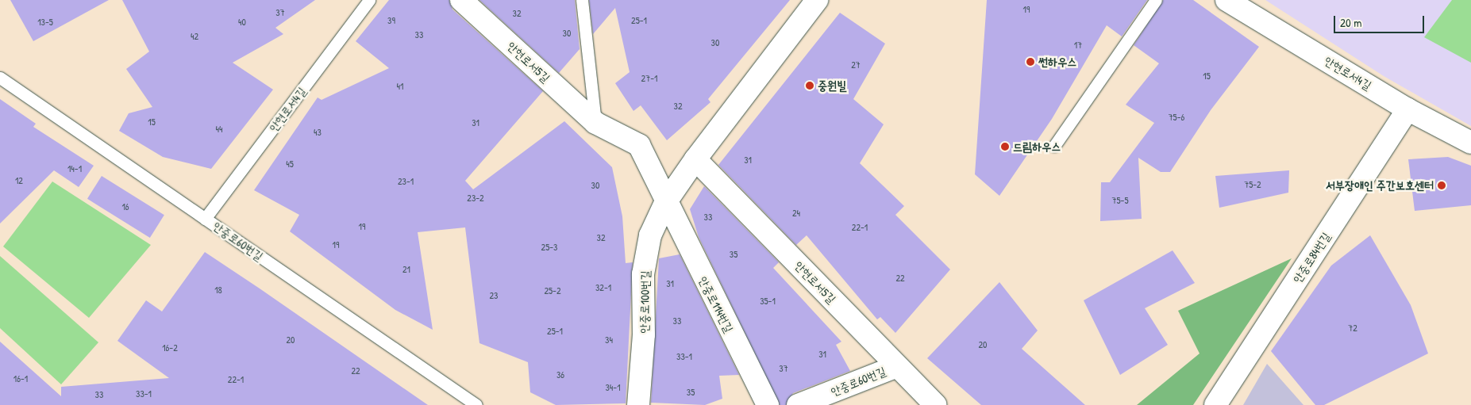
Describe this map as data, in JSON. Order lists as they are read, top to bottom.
{
  "streets": {
    "street": [
      "안현로서5길",
      "안현로서4길",
      "안중로60번길",
      "안중로84번길",
      "안중로100번길",
      "안중로114번길"
    ]
  },
  "crossings": [
    ["안현로서5길", "안중로60번길"],
    ["안현로서5길", "안중로100번길"],
    ["안현로서5길", "안중로114번길"],
    ["안현로서4길", "안중로60번길"],
    ["안현로서4길", "안중로84번길"],
    ["안중로100번길", "안중로114번길"]
  ],
  "places": [
    "썬하우스",
    "중원빌",
    "드림하우스",
    "서부장애인 주간보호센터"
  ],
  "house_numbers": [
    "19",
    "37",
    "32",
    "39",
    "25-1",
    "13-5",
    "40",
    "30",
    "33",
    "42",
    "30",
    "17",
    "27",
    "15",
    "27-1",
    "41",
    "32",
    "75-6",
    "15",
    "31",
    "44",
    "43",
    "31",
    "45",
    "14-1",
    "12",
    "23-1",
    "75-2",
    "30",
    "23-2",
    "75-5",
    "16",
    "24",
    "33",
    "19",
    "22-1",
    "32",
    "19",
    "25-3",
    "35",
    "21",
    "22",
    "31",
    "32-1",
    "18",
    "25-2",
    "23",
    "35-1",
    "33",
    "72",
    "25-1",
    "20",
    "34",
    "20",
    "16-2",
    "31",
    "33-1",
    "37",
    "22",
    "36",
    "16-1",
    "22-1",
    "34-1",
    "35",
    "33-1",
    "33"
  ],
  "scale_bar": "20 m"
}
